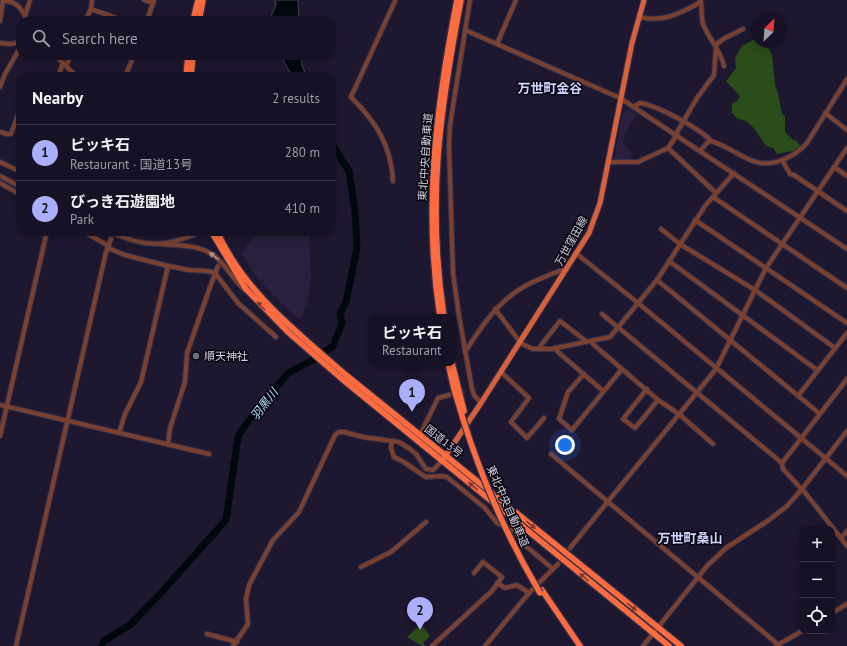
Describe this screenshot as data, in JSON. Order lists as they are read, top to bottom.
{
  "streets": {
    "highway": ["東北中央自動車道", "国道13号"],
    "main road": ["万世窪田線"]
  },
  "crossings": [
    ["万世窪田線", "国道13号"]
  ],
  "districts": ["万世町金谷", "万世町桑山"],
  "water": ["羽黒川"],
  "places": ["順天神社"],
  "north": "top right",
  "page": {
    "search": "Search here",
    "heading": ["Nearby", "2 results"],
    "list": [
      {
        "mark": "1",
        "name": "ビッキ石",
        "note": "Restaurant · 国道13号",
        "value": "280 m"
      },
      {
        "mark": "2",
        "name": "びっき石遊園地",
        "note": "Park",
        "value": "410 m"
      }
    ],
    "popup": ["ビッキ石", "Restaurant"],
    "pins": ["1", "2"],
    "map_buttons": ["+", "−"]
  }
}
